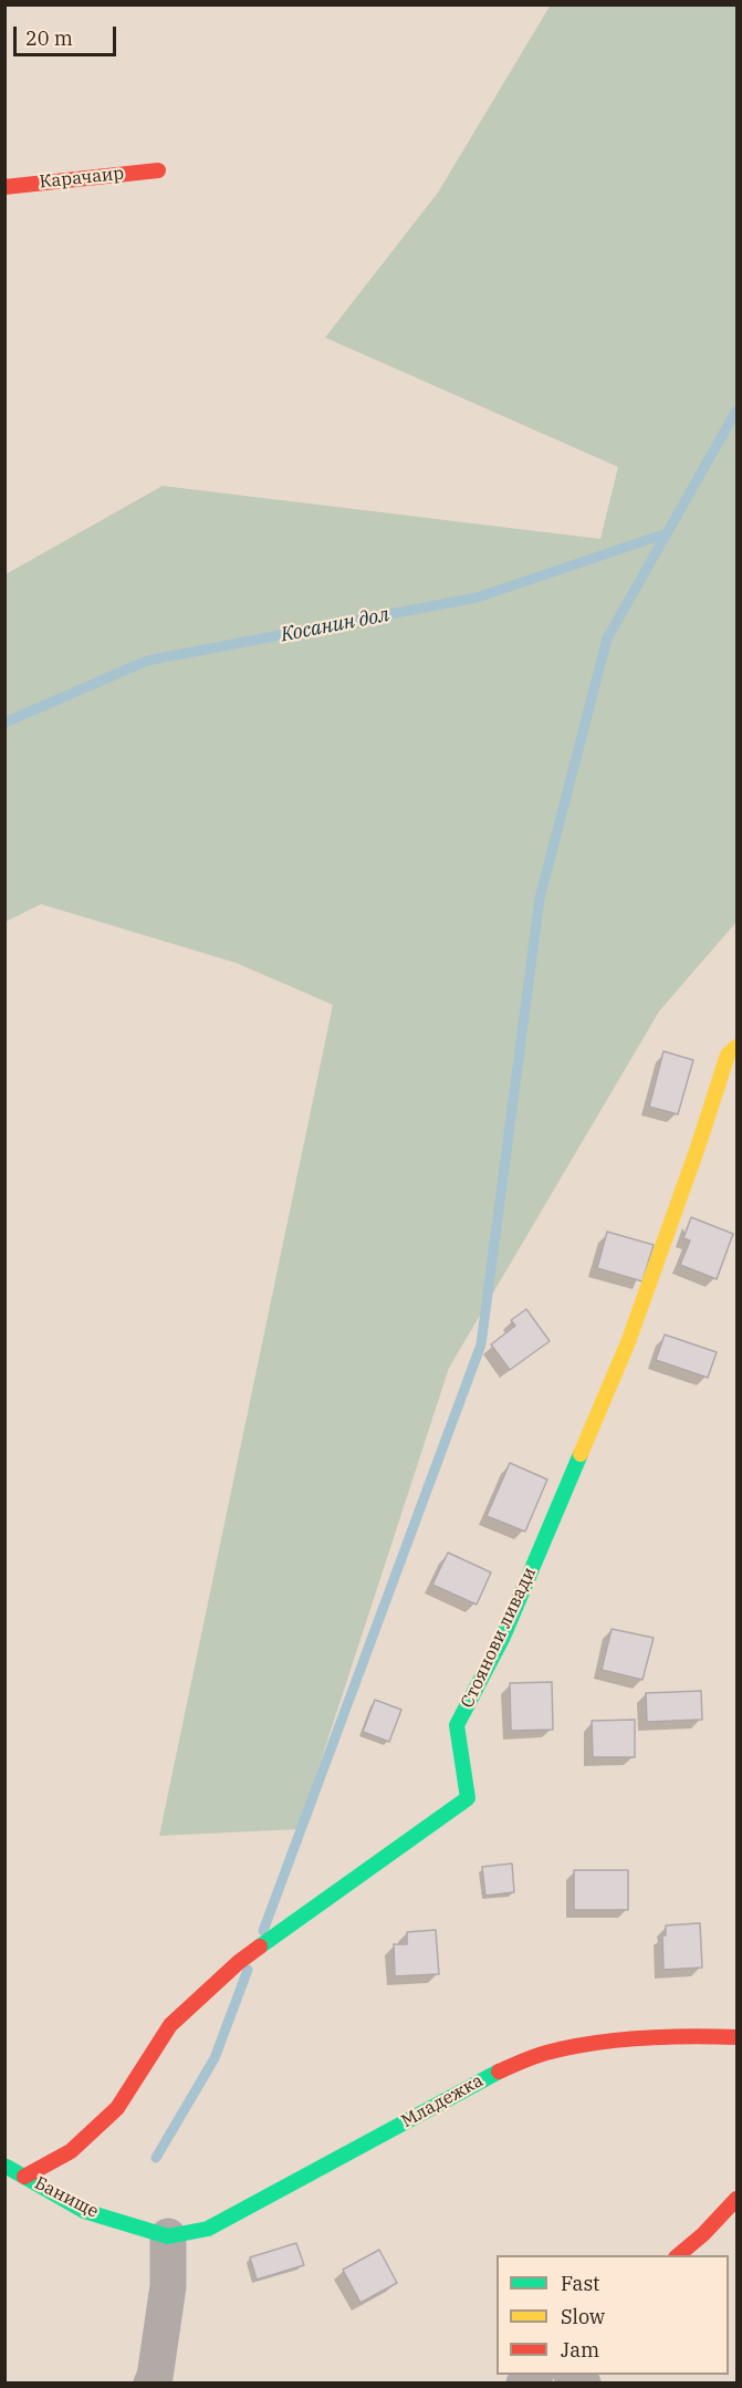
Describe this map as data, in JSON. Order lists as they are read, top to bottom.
{
  "streets": {
    "street": [
      "Карачаир",
      "Стоянови ливади",
      "Младежка",
      "Банище"
    ]
  },
  "crossings": [
    ["Стоянови ливади", "Банище"],
    ["Младежка", "Банище"]
  ],
  "water": ["Косанин дол"],
  "legend": ["Fast", "Slow", "Jam"],
  "scale_bar": "20 m"
}
